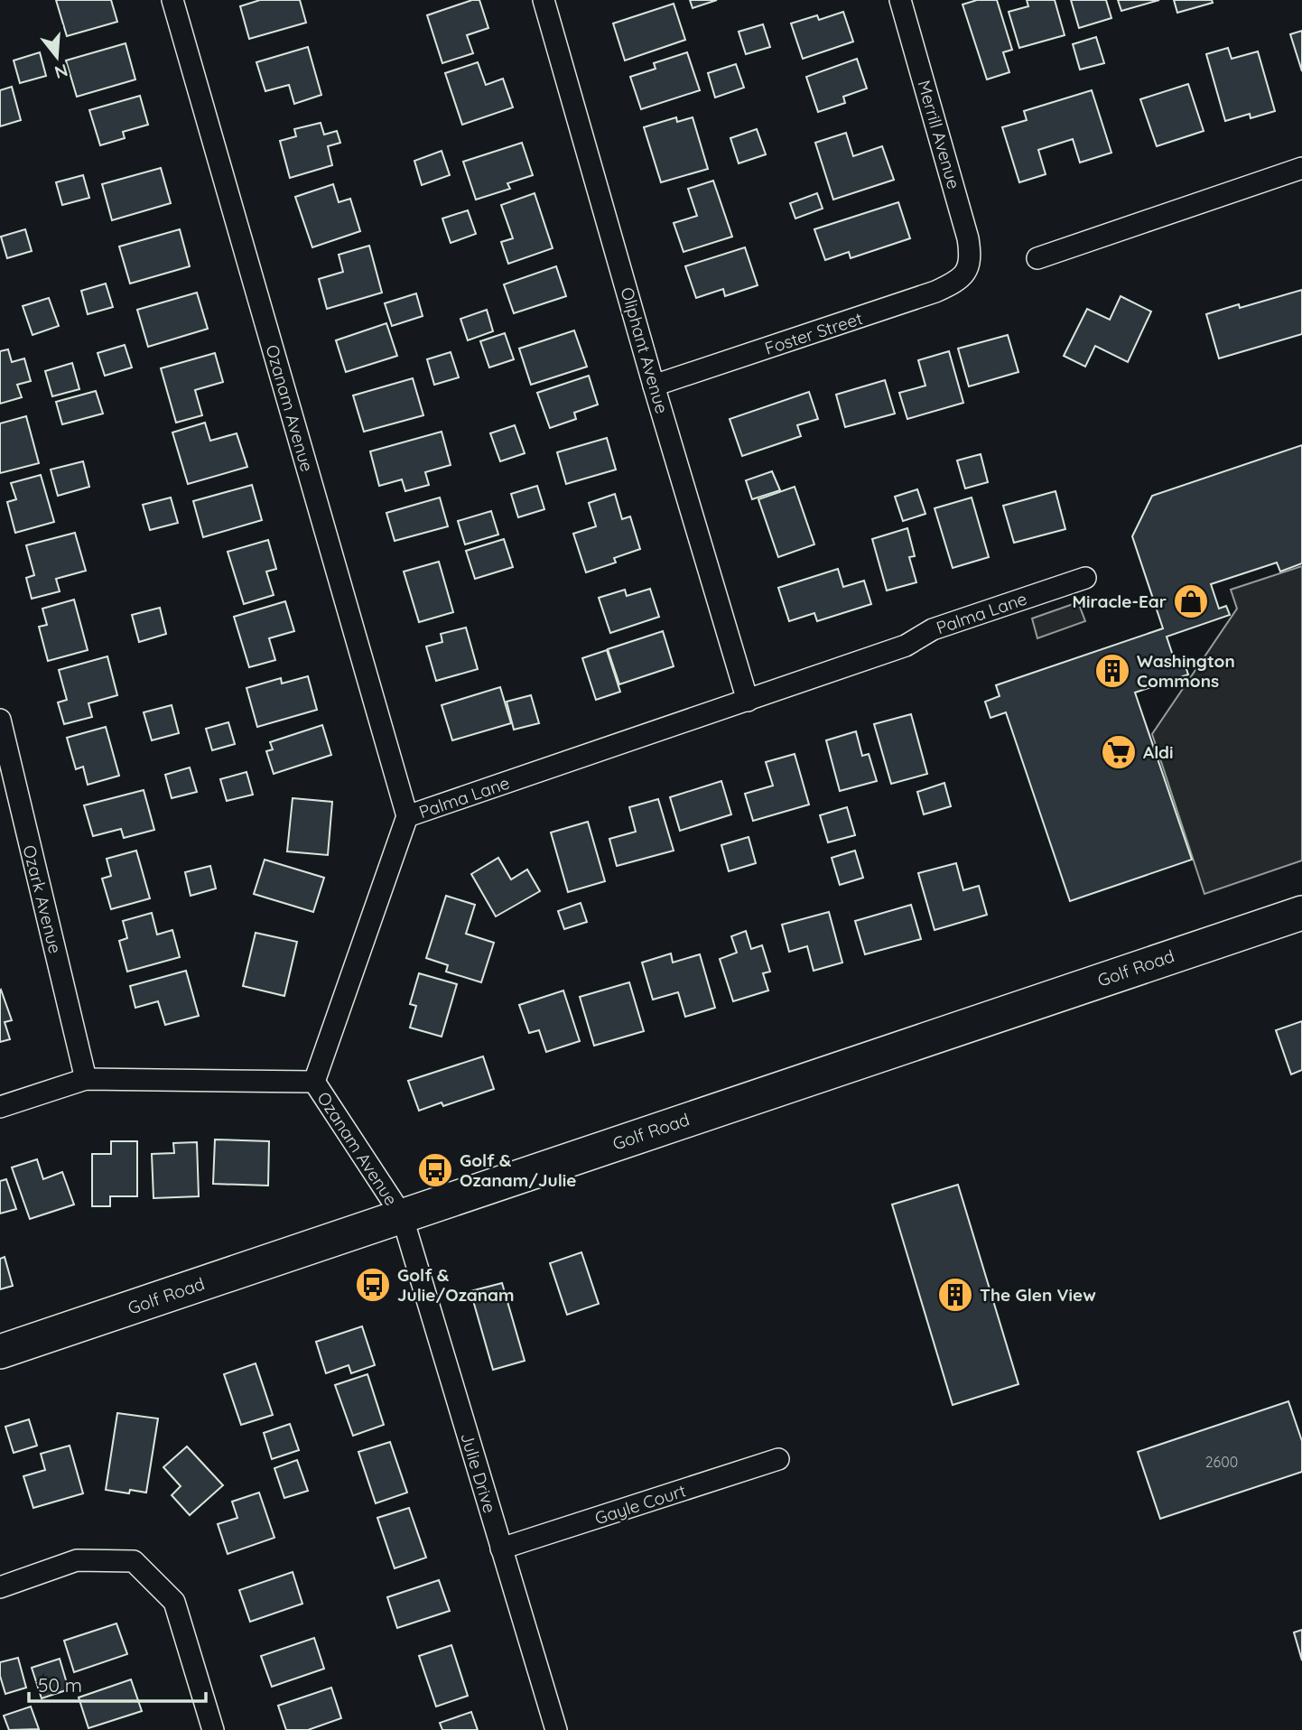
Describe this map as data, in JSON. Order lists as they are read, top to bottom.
{
  "streets": {
    "main road": ["Golf Road"],
    "street": [
      "Merrill Avenue",
      "Foster Street",
      "Oliphant Avenue",
      "Ozanam Avenue",
      "Palma Lane",
      "Ozark Avenue",
      "Julie Drive",
      "Gayle Court"
    ]
  },
  "crossings": [
    ["Merrill Avenue", "Foster Street"],
    ["Foster Street", "Oliphant Avenue"],
    ["Oliphant Avenue", "Palma Lane"],
    ["Ozanam Avenue", "Palma Lane"],
    ["Ozanam Avenue", "Golf Road"],
    ["Ozanam Avenue", "Julie Drive"],
    ["Golf Road", "Julie Drive"],
    ["Julie Drive", "Gayle Court"]
  ],
  "places": {
    "shop": ["Miracle-Ear"],
    "building": ["Washington Commons", "The Glen View"],
    "supermarket": ["Aldi"],
    "bus stop": ["Golf & Ozanam/Julie", "Golf & Julie/Ozanam"]
  },
  "house_numbers": ["2600"],
  "scale_bar": "50 m",
  "north": "bottom"
}
